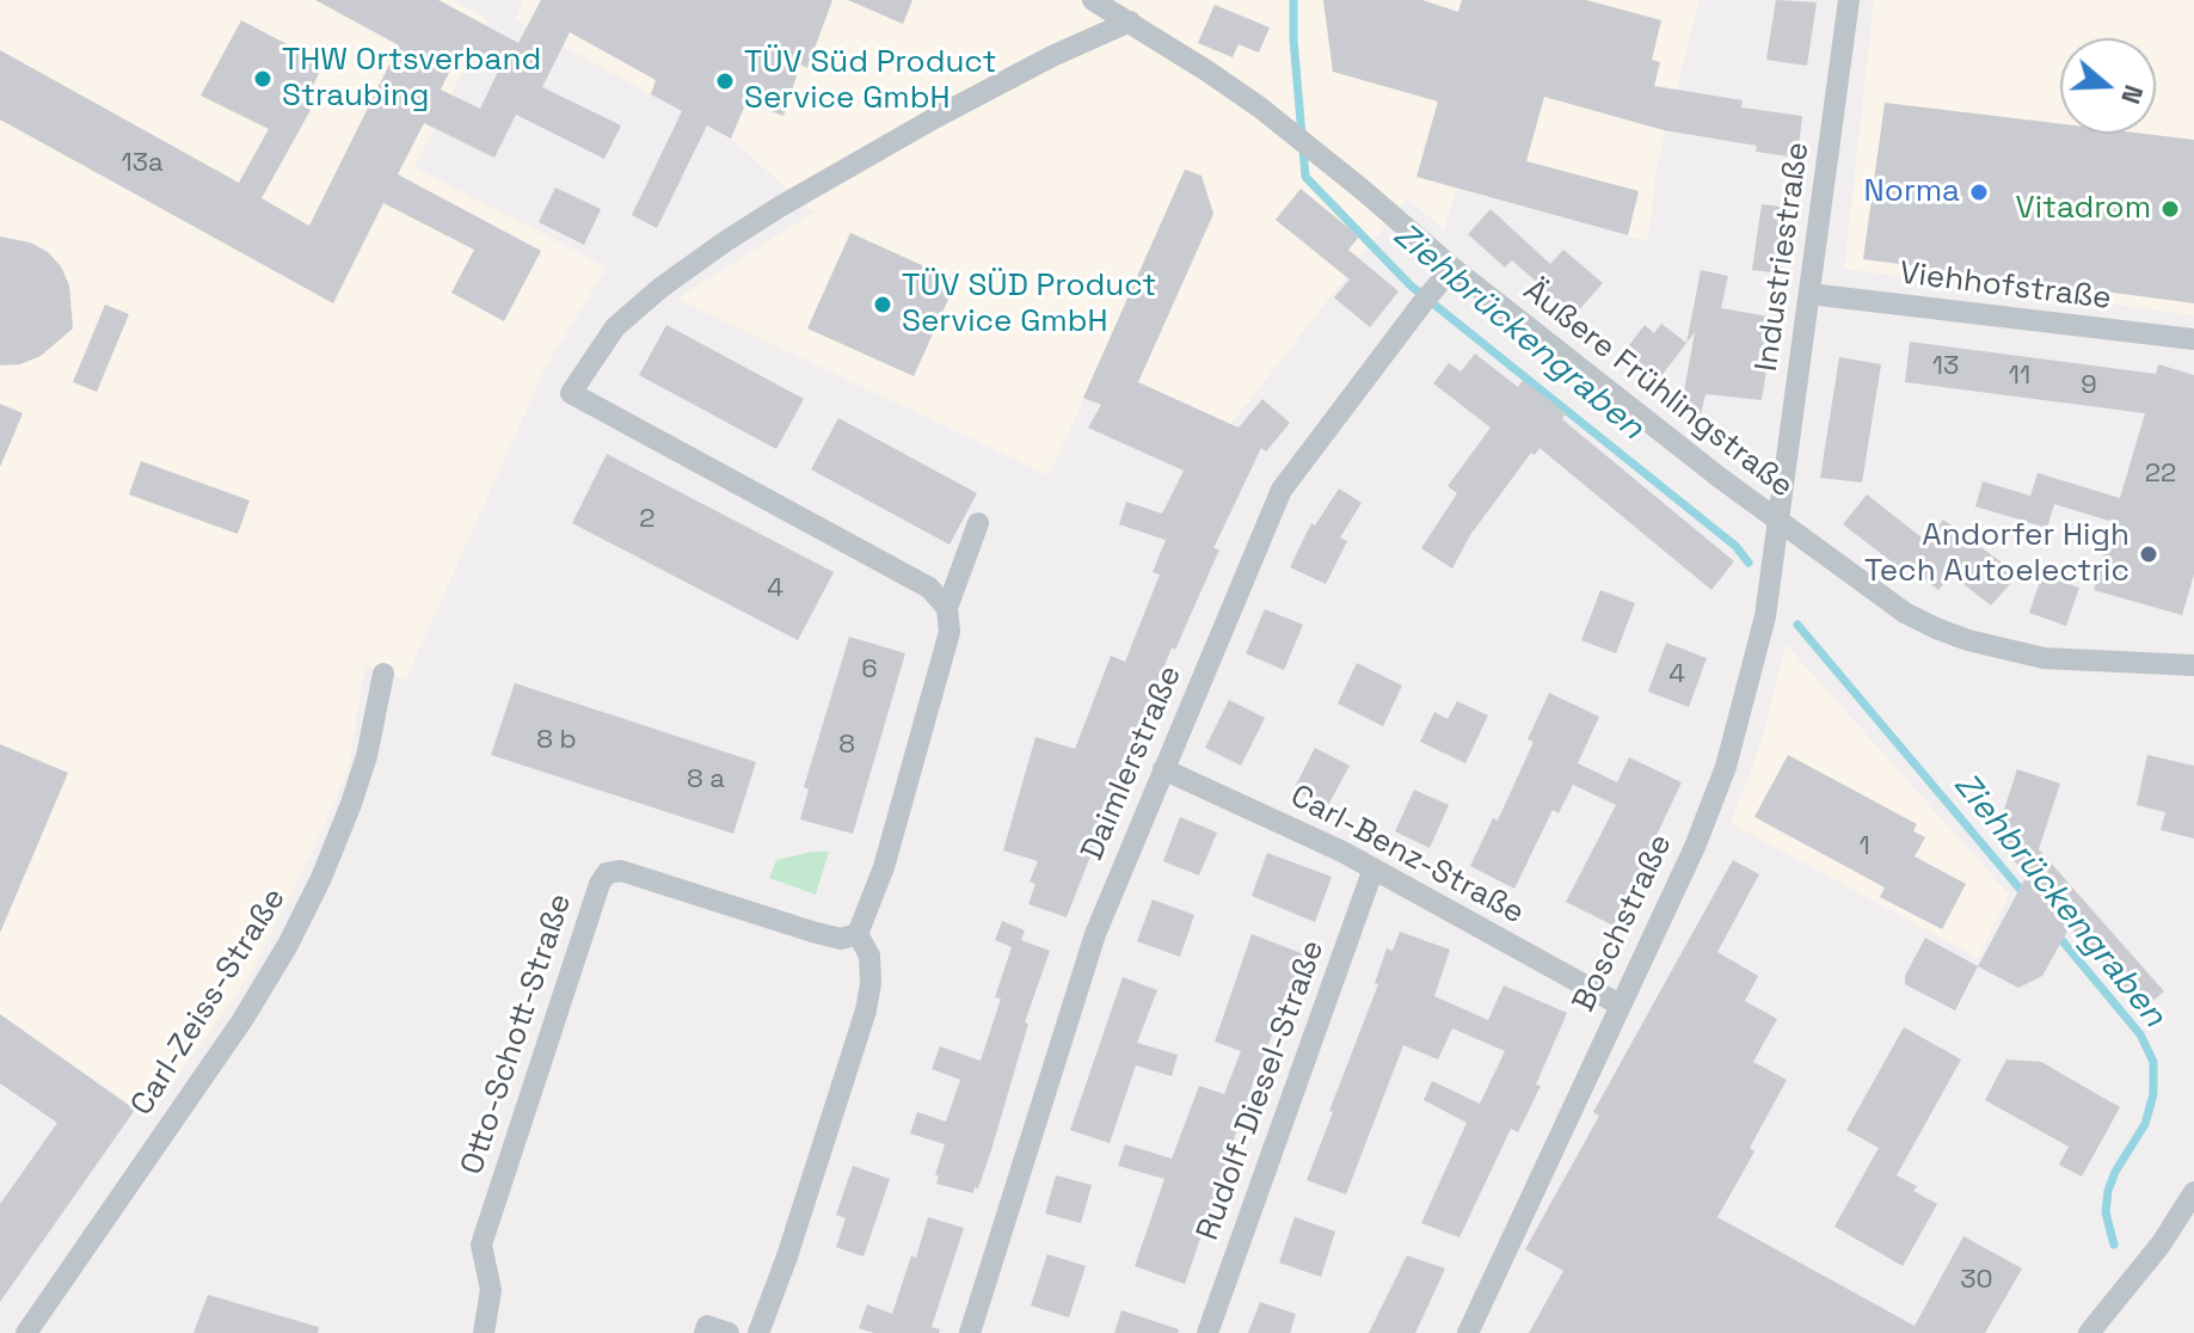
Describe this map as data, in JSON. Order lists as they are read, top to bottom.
{
  "streets": {
    "street": [
      "Industriestraße",
      "Viehhofstraße",
      "Äußere Frühlingstraße",
      "Daimlerstraße",
      "Carl-Benz-Straße",
      "Boschstraße",
      "Carl-Zeiss-Straße",
      "Otto-Schott-Straße",
      "Rudolf-Diesel-Straße"
    ]
  },
  "crossings": [
    ["Industriestraße", "Viehhofstraße"],
    ["Industriestraße", "Äußere Frühlingstraße"],
    ["Industriestraße", "Boschstraße"],
    ["Äußere Frühlingstraße", "Daimlerstraße"],
    ["Äußere Frühlingstraße", "Boschstraße"],
    ["Daimlerstraße", "Carl-Benz-Straße"],
    ["Carl-Benz-Straße", "Boschstraße"],
    ["Carl-Benz-Straße", "Rudolf-Diesel-Straße"]
  ],
  "water": ["Ziehbrückengraben"],
  "places": [
    "THW Ortsverband Straubing",
    "TÜV Süd Product Service GmbH",
    "Norma",
    "Vitadrom",
    "TÜV SÜD Product Service GmbH",
    "Andorfer High Tech Autoelectric"
  ],
  "house_numbers": [
    "13a",
    "13",
    "11",
    "9",
    "22",
    "2",
    "4",
    "6",
    "4",
    "8 b",
    "8",
    "8 a",
    "1",
    "30"
  ],
  "north": "right"
}
